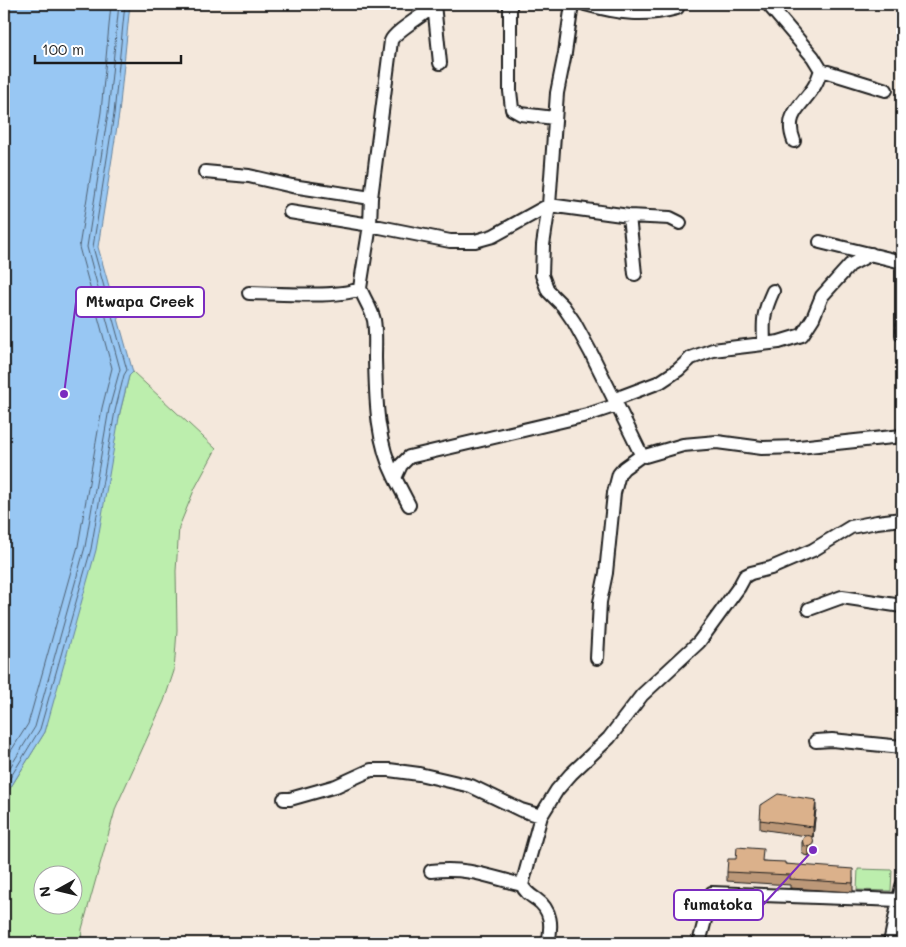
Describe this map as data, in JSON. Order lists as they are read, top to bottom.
{
  "places": ["Mtwapa Creek", "fumatoka"],
  "scale_bar": "100 m",
  "north": "left"
}
